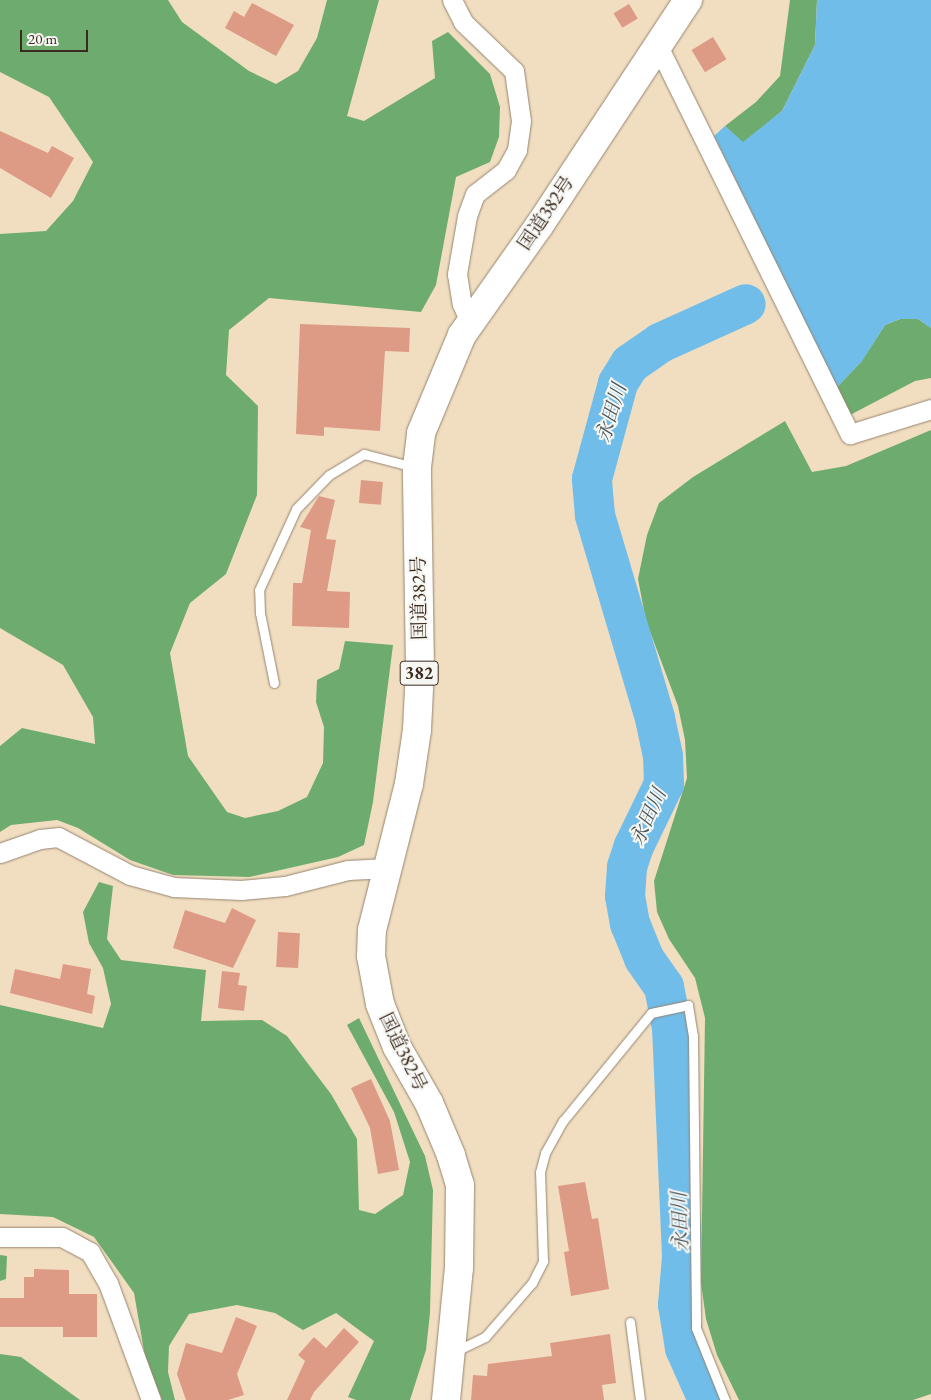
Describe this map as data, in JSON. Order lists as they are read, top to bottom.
{
  "streets": {
    "highway": ["国道382号", "382"]
  },
  "water": ["永田川"],
  "scale_bar": "20 m"
}
